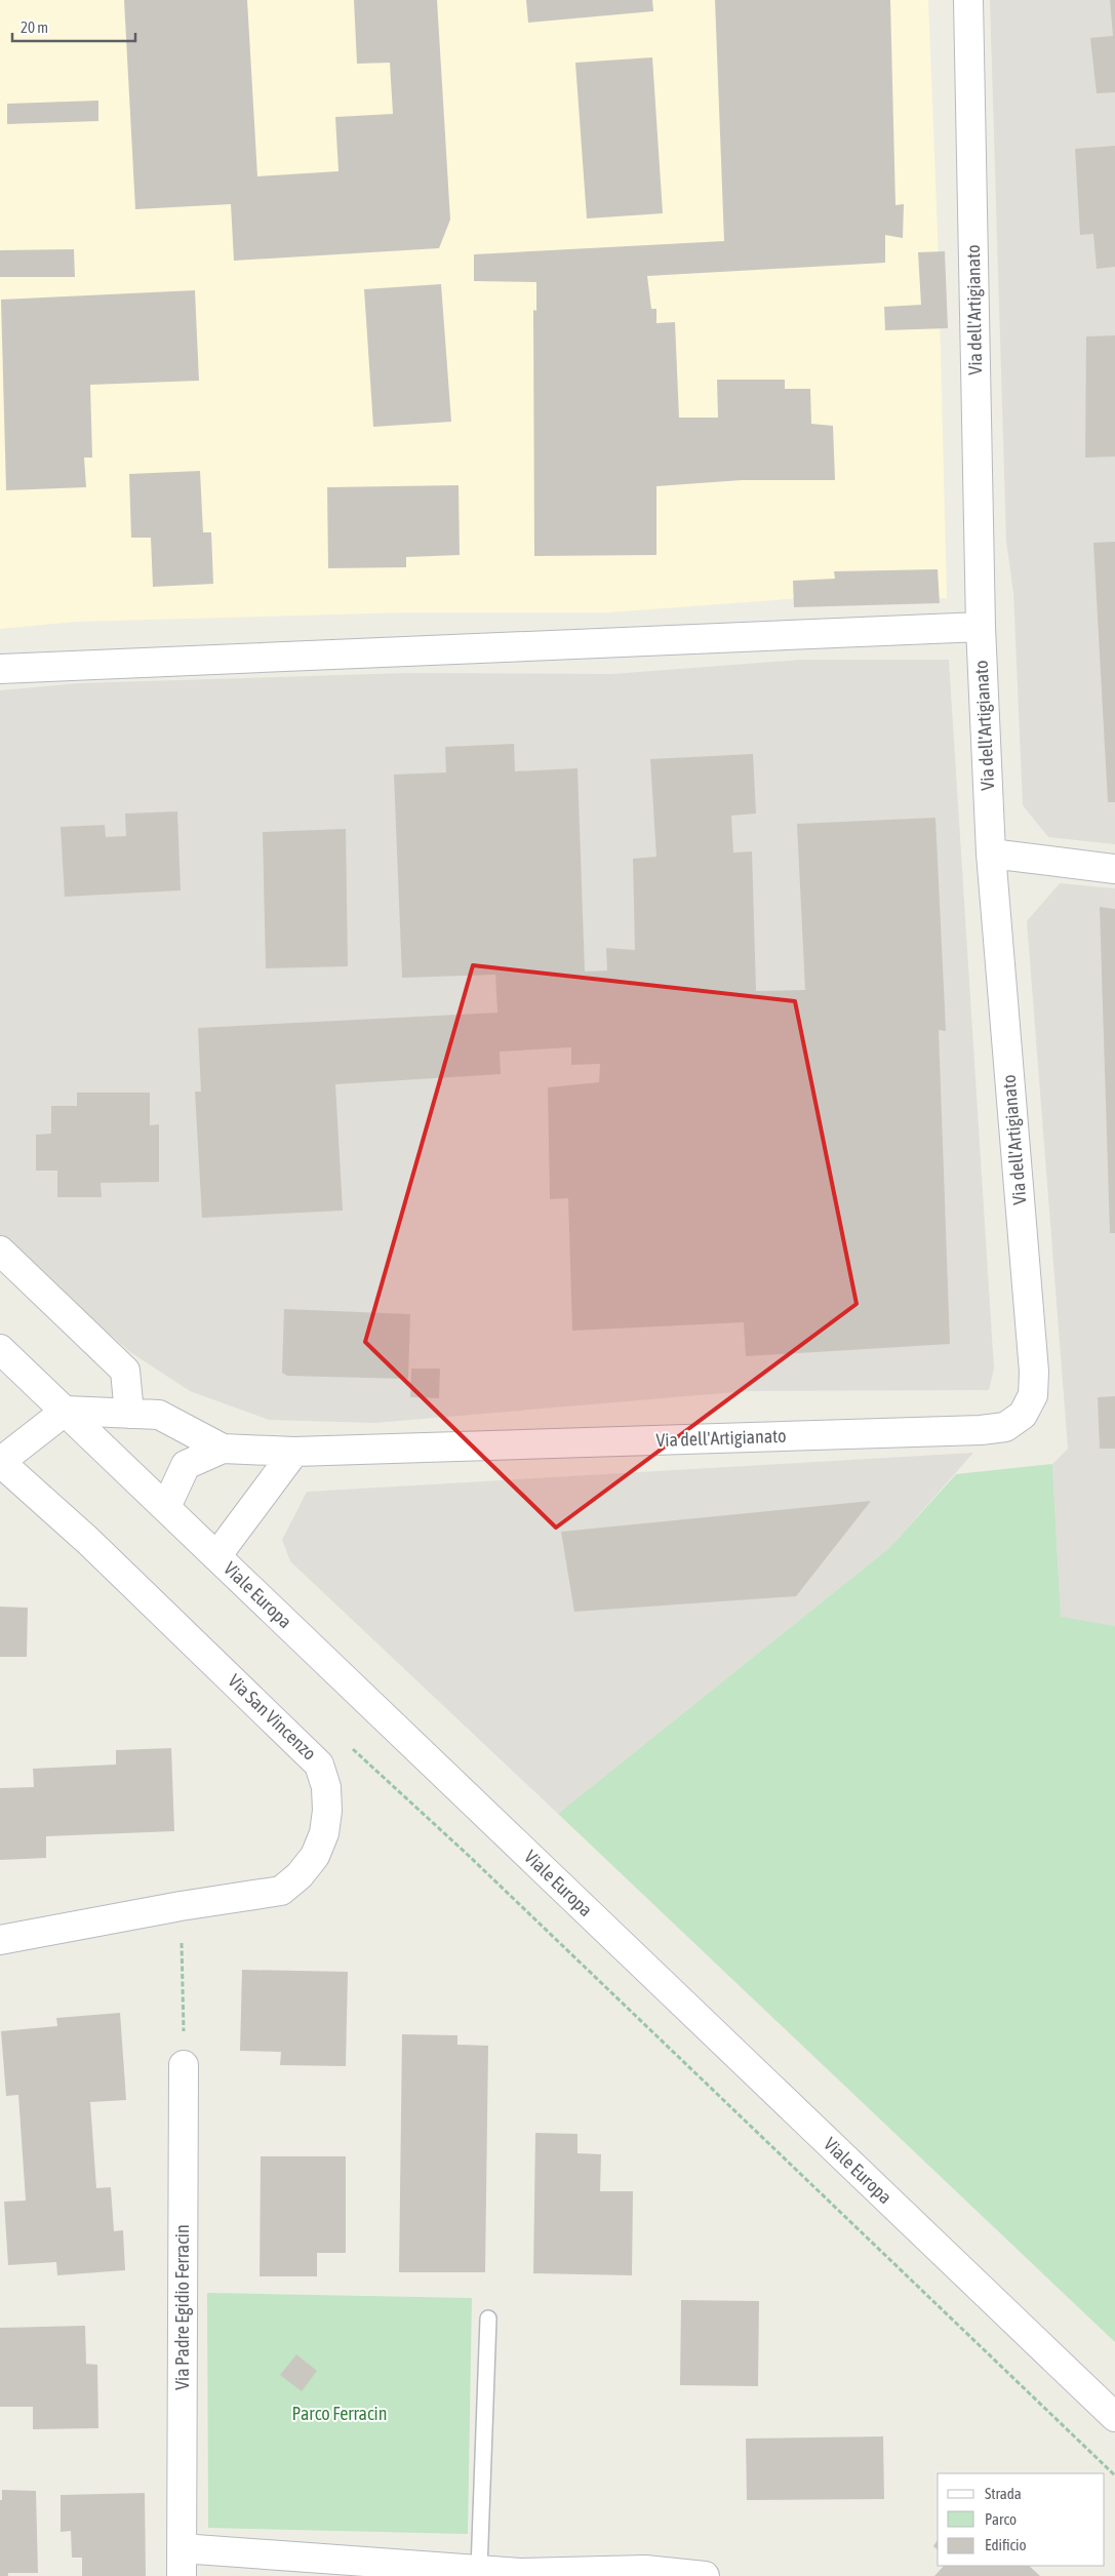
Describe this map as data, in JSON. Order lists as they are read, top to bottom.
{
  "streets": {
    "street": [
      "Via dell'Artigianato",
      "Viale Europa",
      "Via San Vincenzo",
      "Via Padre Egidio Ferracin"
    ]
  },
  "parks": ["Parco Ferracin"],
  "legend": ["Strada", "Parco", "Edificio"],
  "scale_bar": "20 m"
}
